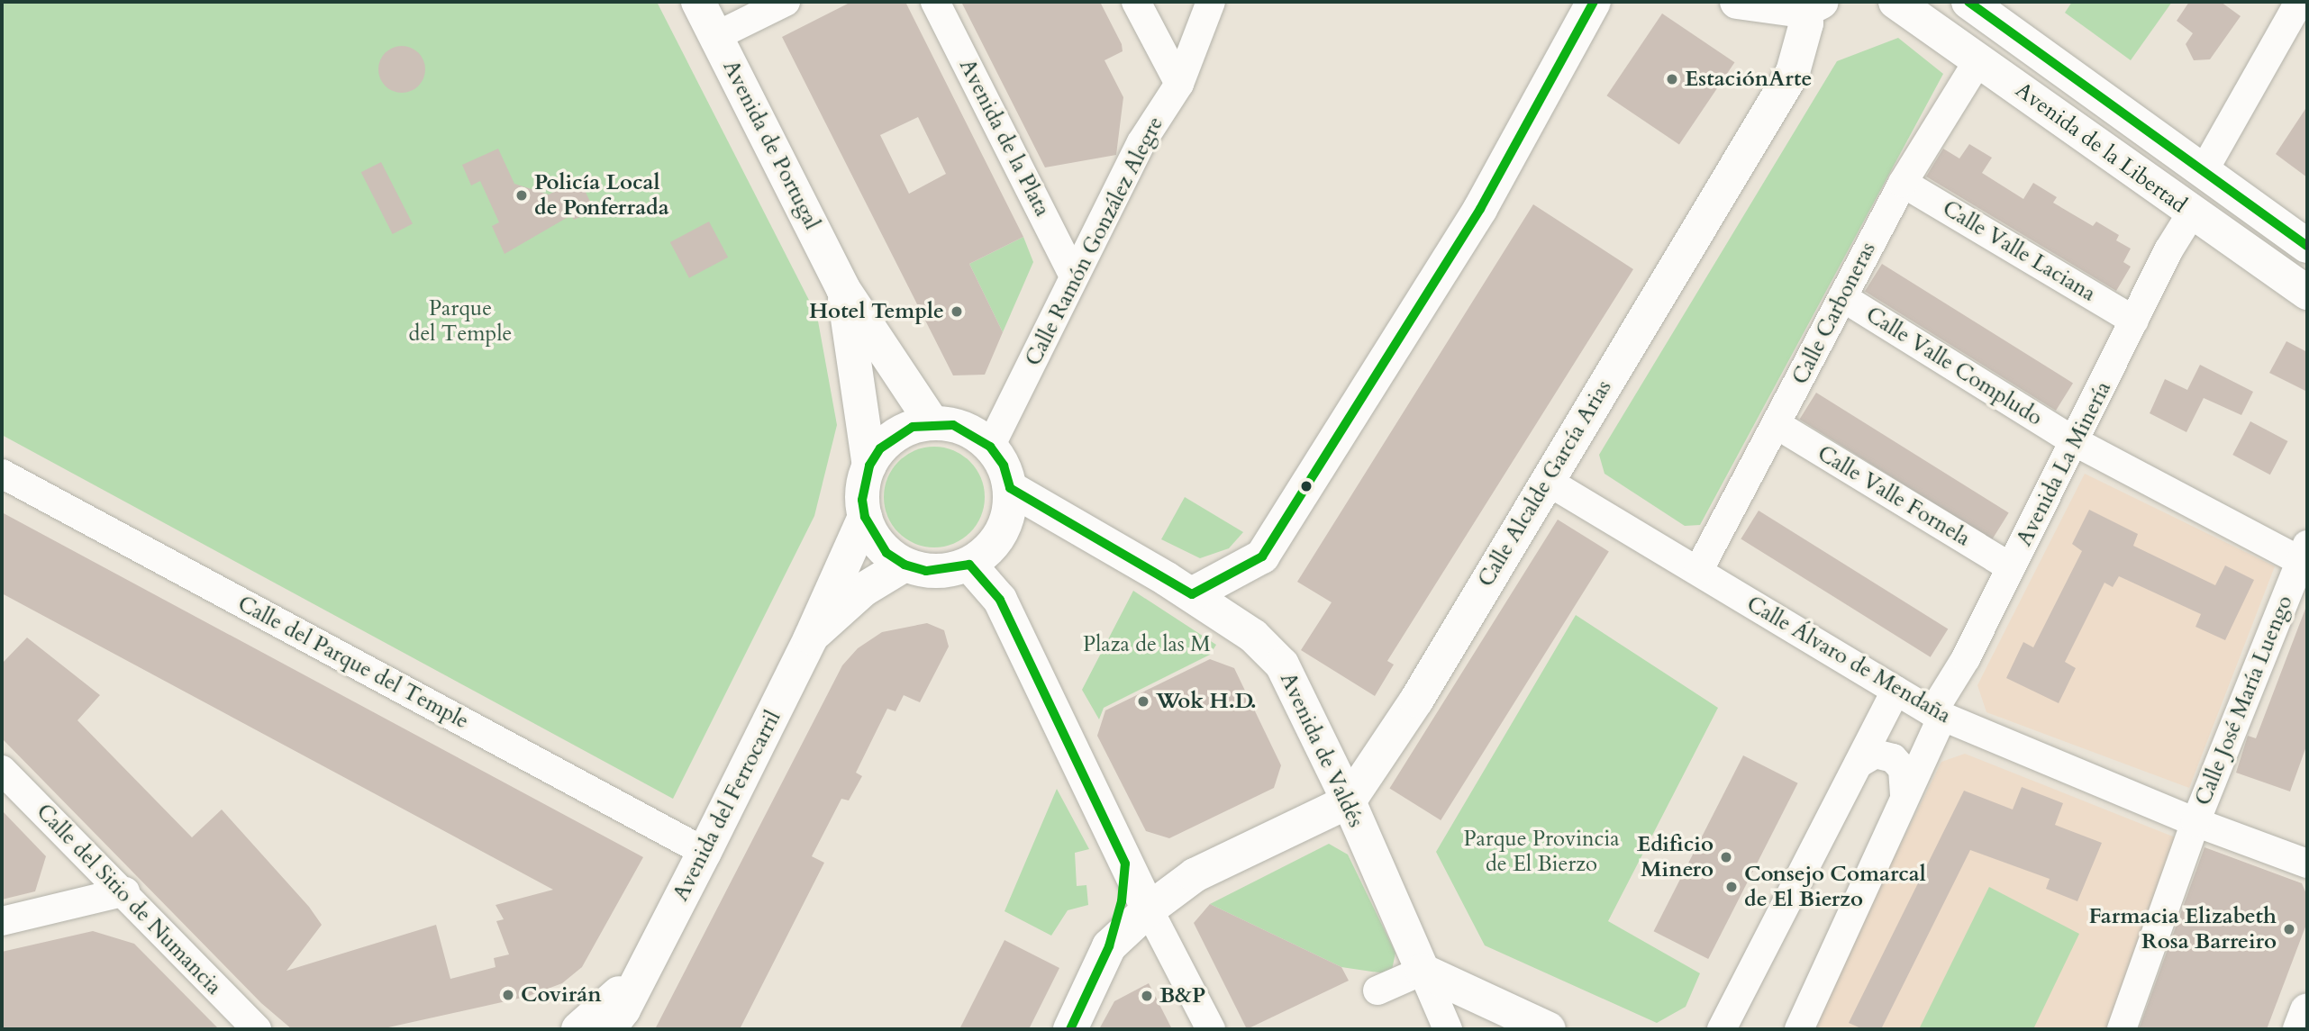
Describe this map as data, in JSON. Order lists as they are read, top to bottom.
{
  "streets": {
    "main road": [
      "Avenida de Portugal",
      "Avenida de la Libertad",
      "Calle Alcalde García Arias",
      "Avenida de Valdés",
      "Avenida del Ferrocarril"
    ],
    "street": [
      "Avenida de la Plata",
      "Calle Ramón González Alegre",
      "Calle Valle Laciana",
      "Calle Carboneras",
      "Calle Valle Compludo",
      "Avenida La Minería",
      "Calle Valle Fornela",
      "Calle Álvaro de Mendaña",
      "Calle del Parque del Temple",
      "Calle José María Luengo",
      "Calle del Sitio de Numancia"
    ]
  },
  "crossings": [
    ["Avenida de la Plata", "Calle Ramón González Alegre"],
    ["Avenida de Portugal", "Calle Ramón González Alegre"],
    ["Avenida de Portugal", "Avenida de Valdés"],
    ["Avenida de Portugal", "Avenida del Ferrocarril"],
    ["Avenida de la Libertad", "Calle Carboneras"],
    ["Avenida de la Libertad", "Avenida La Minería"],
    ["Calle Ramón González Alegre", "Avenida de Valdés"],
    ["Calle Ramón González Alegre", "Avenida del Ferrocarril"],
    ["Calle Valle Laciana", "Calle Carboneras"],
    ["Calle Valle Laciana", "Avenida La Minería"],
    ["Calle Carboneras", "Calle Valle Compludo"],
    ["Calle Carboneras", "Calle Valle Fornela"],
    ["Calle Carboneras", "Calle Álvaro de Mendaña"],
    ["Calle Valle Compludo", "Avenida La Minería"],
    ["Calle Valle Compludo", "Calle José María Luengo"],
    ["Avenida La Minería", "Calle Valle Fornela"],
    ["Avenida La Minería", "Calle Álvaro de Mendaña"],
    ["Calle Alcalde García Arias", "Calle Álvaro de Mendaña"],
    ["Calle Alcalde García Arias", "Avenida de Valdés"],
    ["Calle Álvaro de Mendaña", "Calle José María Luengo"],
    ["Calle del Parque del Temple", "Avenida del Ferrocarril"],
    ["Avenida de Valdés", "Avenida del Ferrocarril"]
  ],
  "parks": ["Parque del Temple", "Plaza de las M", "Parque Provincia de El Bierzo"],
  "places": [
    "EstaciónArte",
    "Policía Local de Ponferrada",
    "Hotel Temple",
    "Wok H.D.",
    "Edificio Minero",
    "Consejo Comarcal de El Bierzo",
    "Farmacia Elizabeth Rosa Barreiro",
    "Covirán",
    "B&P"
  ]
}
